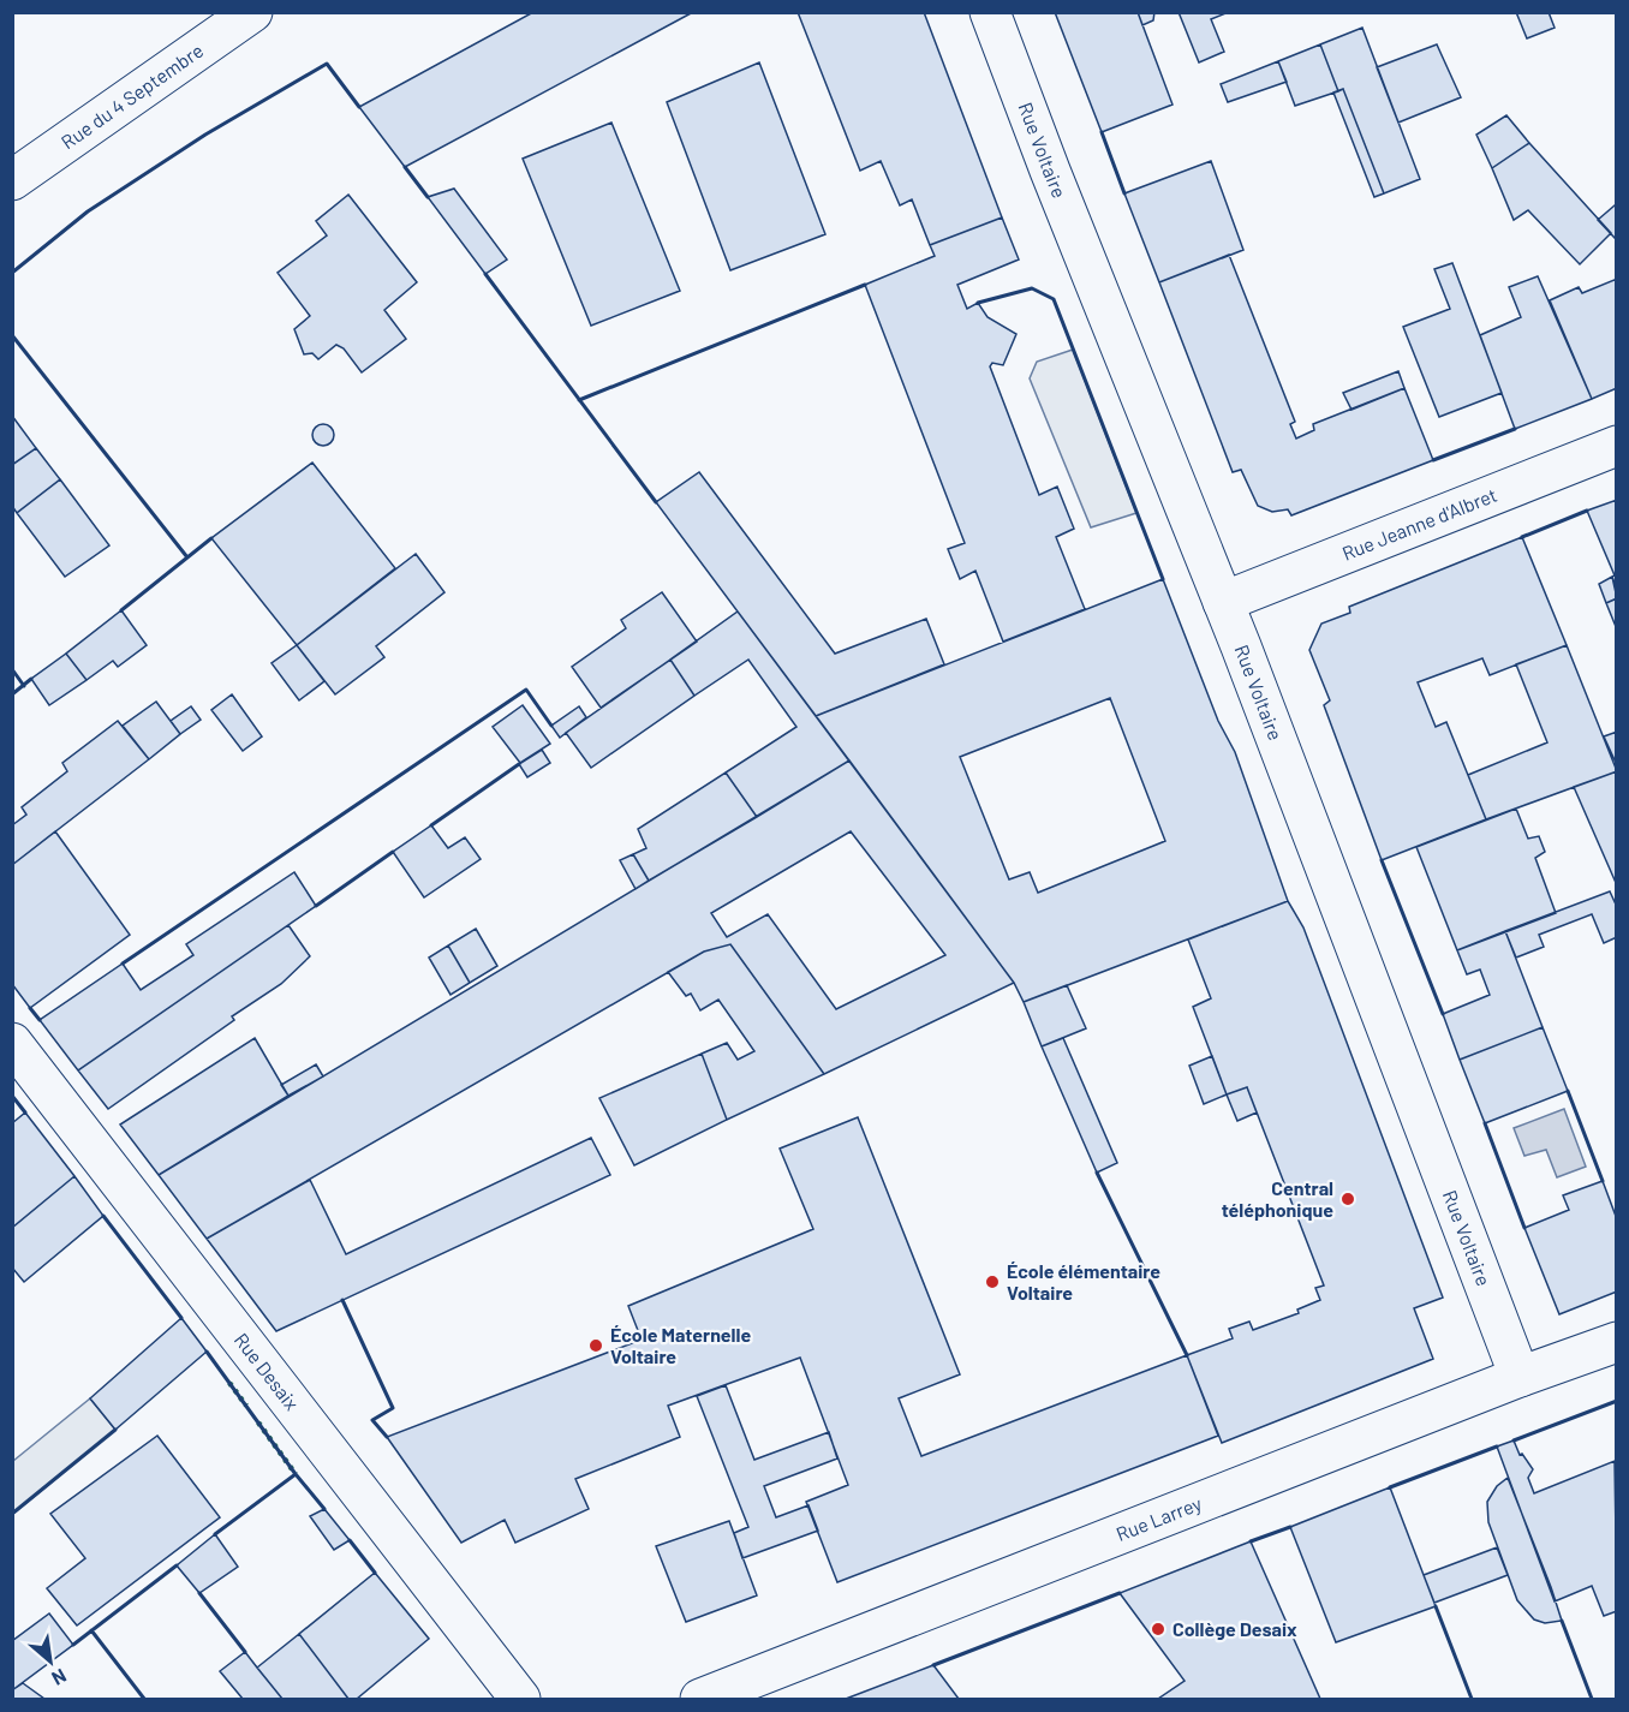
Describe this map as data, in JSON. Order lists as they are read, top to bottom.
{
  "streets": {
    "street": [
      "Rue du 4 Septembre",
      "Rue Voltaire",
      "Rue Jeanne d'Albret",
      "Rue Desaix",
      "Rue Larrey"
    ]
  },
  "crossings": [
    ["Rue Voltaire", "Rue Jeanne d'Albret"],
    ["Rue Voltaire", "Rue Larrey"]
  ],
  "places": [
    "Central téléphonique",
    "École élémentaire Voltaire",
    "École Maternelle Voltaire",
    "Collège Desaix"
  ],
  "north": "bottom right"
}
